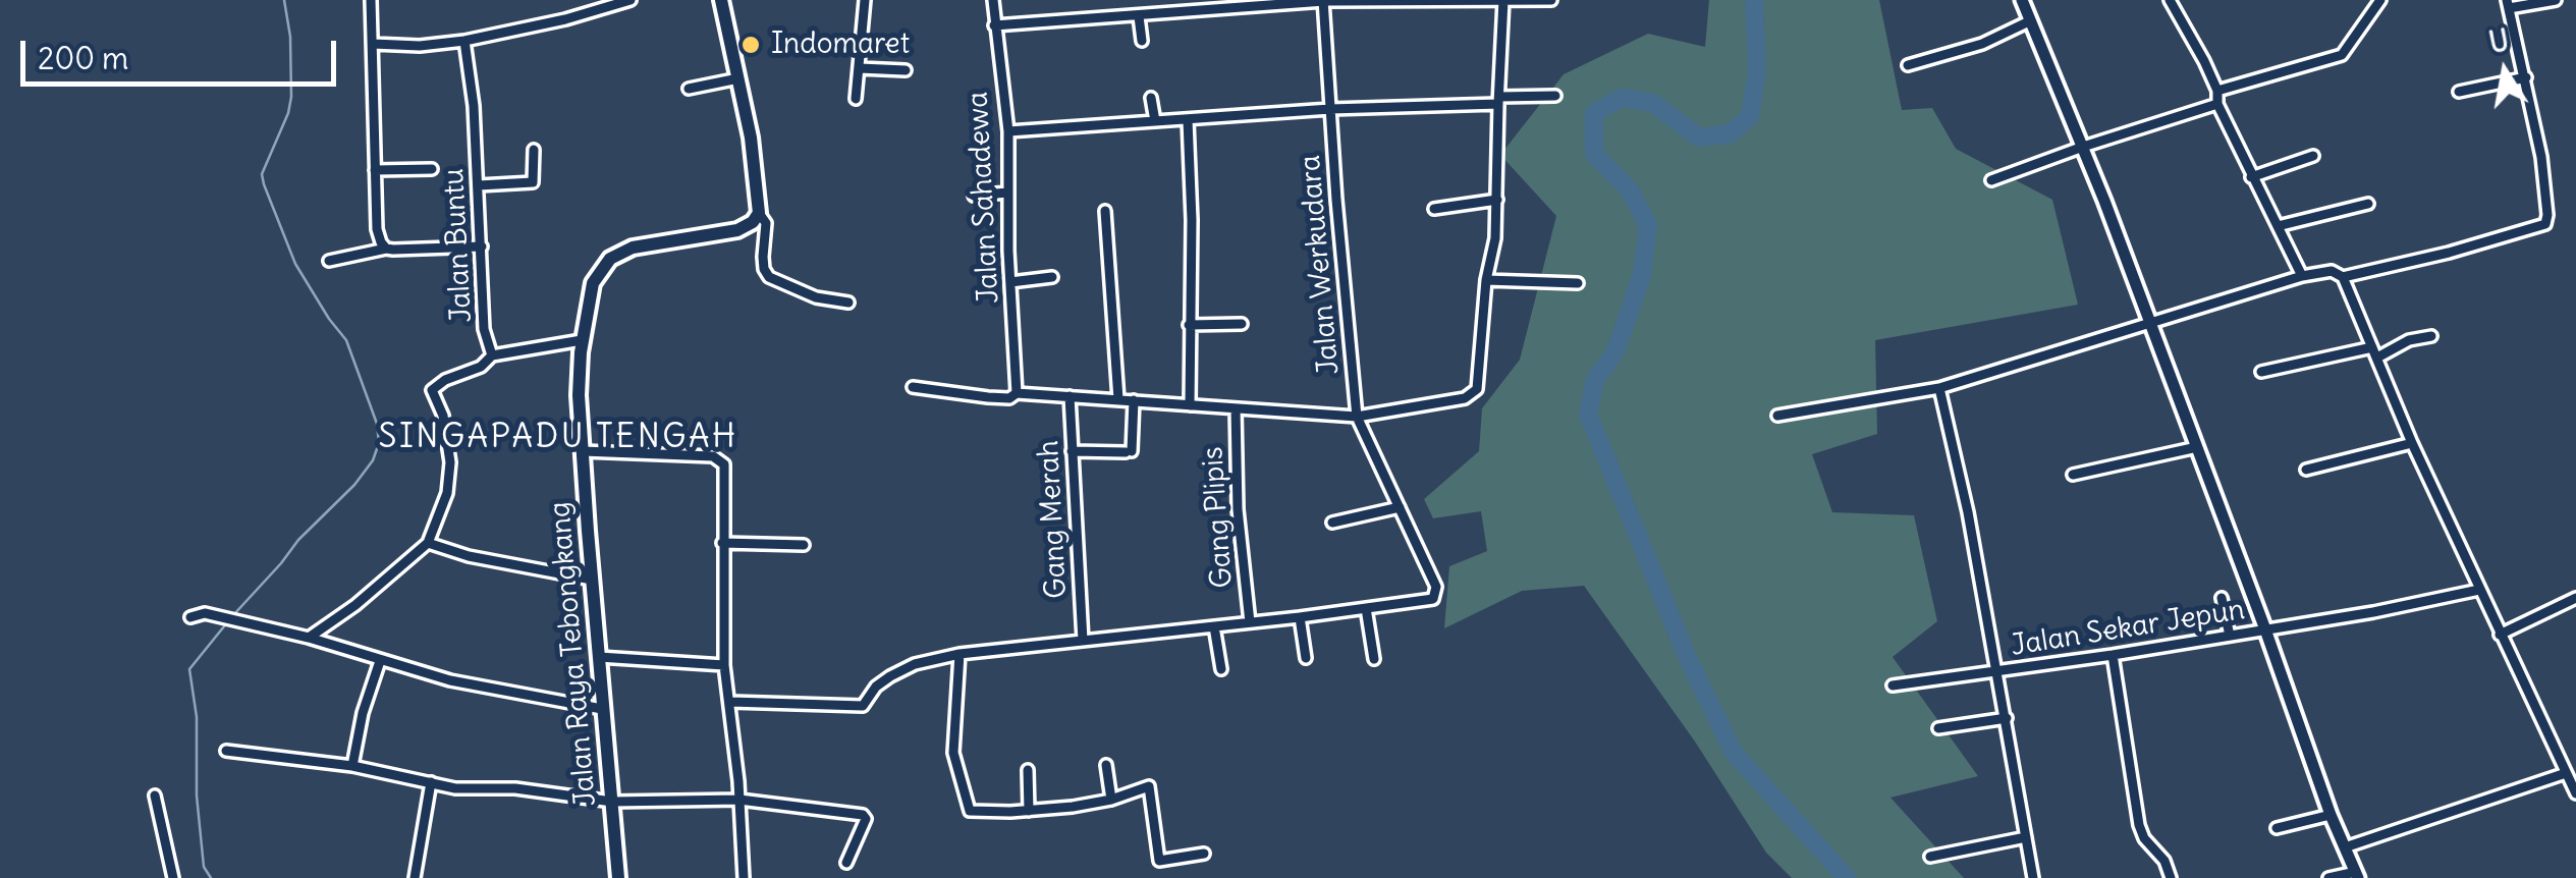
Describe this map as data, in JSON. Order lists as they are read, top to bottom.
{
  "streets": {
    "main road": ["Jalan Raya Tebongkang"],
    "street": [
      "Jalan Sahadewa",
      "Jalan Buntu",
      "Jalan Werkudara",
      "Gang Plipis",
      "Gang Merah",
      "Jalan Sekar Jepun"
    ]
  },
  "crossings": [
    ["Jalan Buntu", "Jalan Raya Tebongkang"]
  ],
  "districts": ["SINGAPADU TENGAH"],
  "places": ["Indomaret"],
  "scale_bar": "200 m",
  "north": "top"
}
